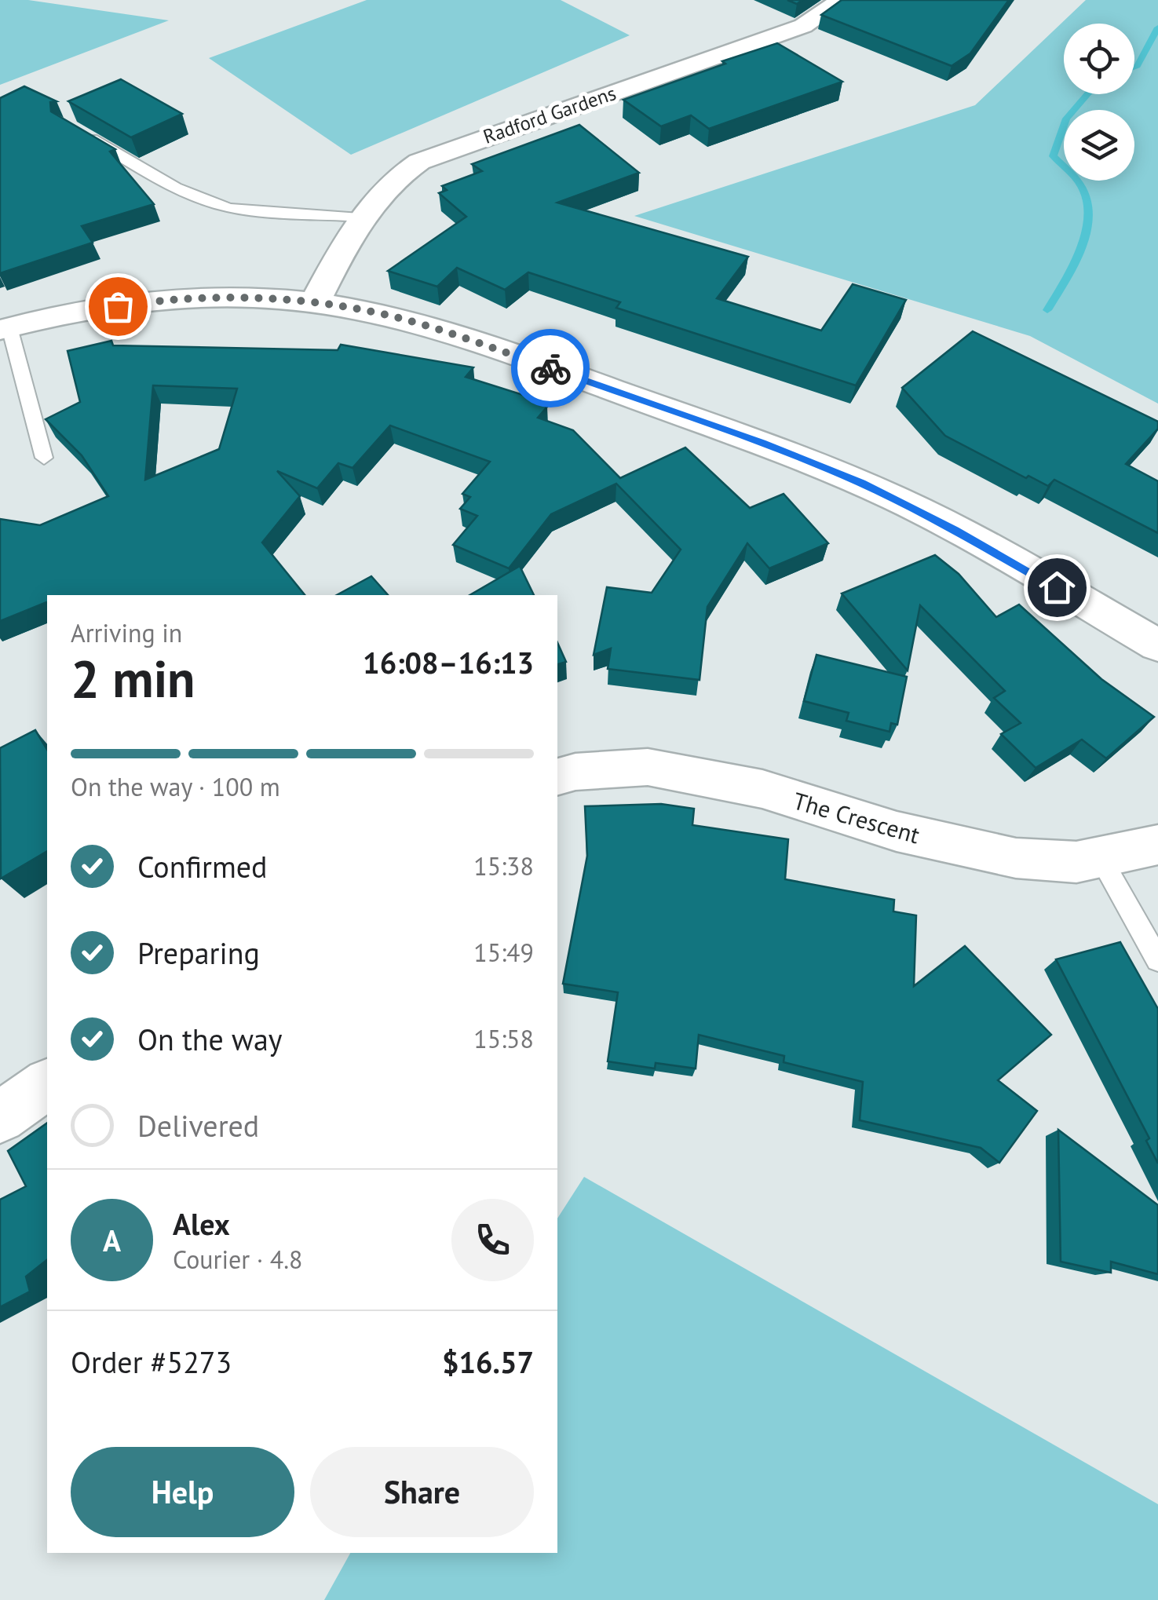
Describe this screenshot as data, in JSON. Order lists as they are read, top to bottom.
{
  "streets": {
    "street": ["Radford Gardens", "The Crescent"]
  },
  "page": {
    "heading": ["2 min", "Arriving in", "16:08–16:13"],
    "panel": [
      "Alex",
      "Courier · 4.8",
      "Order #5273",
      "$16.57"
    ],
    "bar": "On the way · 100 m",
    "list": [
      ["Confirmed", "15:38"],
      ["Preparing", "15:49"],
      ["On the way", "15:58"],
      "Delivered"
    ],
    "round": "A",
    "buttons": ["Help", "Share"]
  }
}
